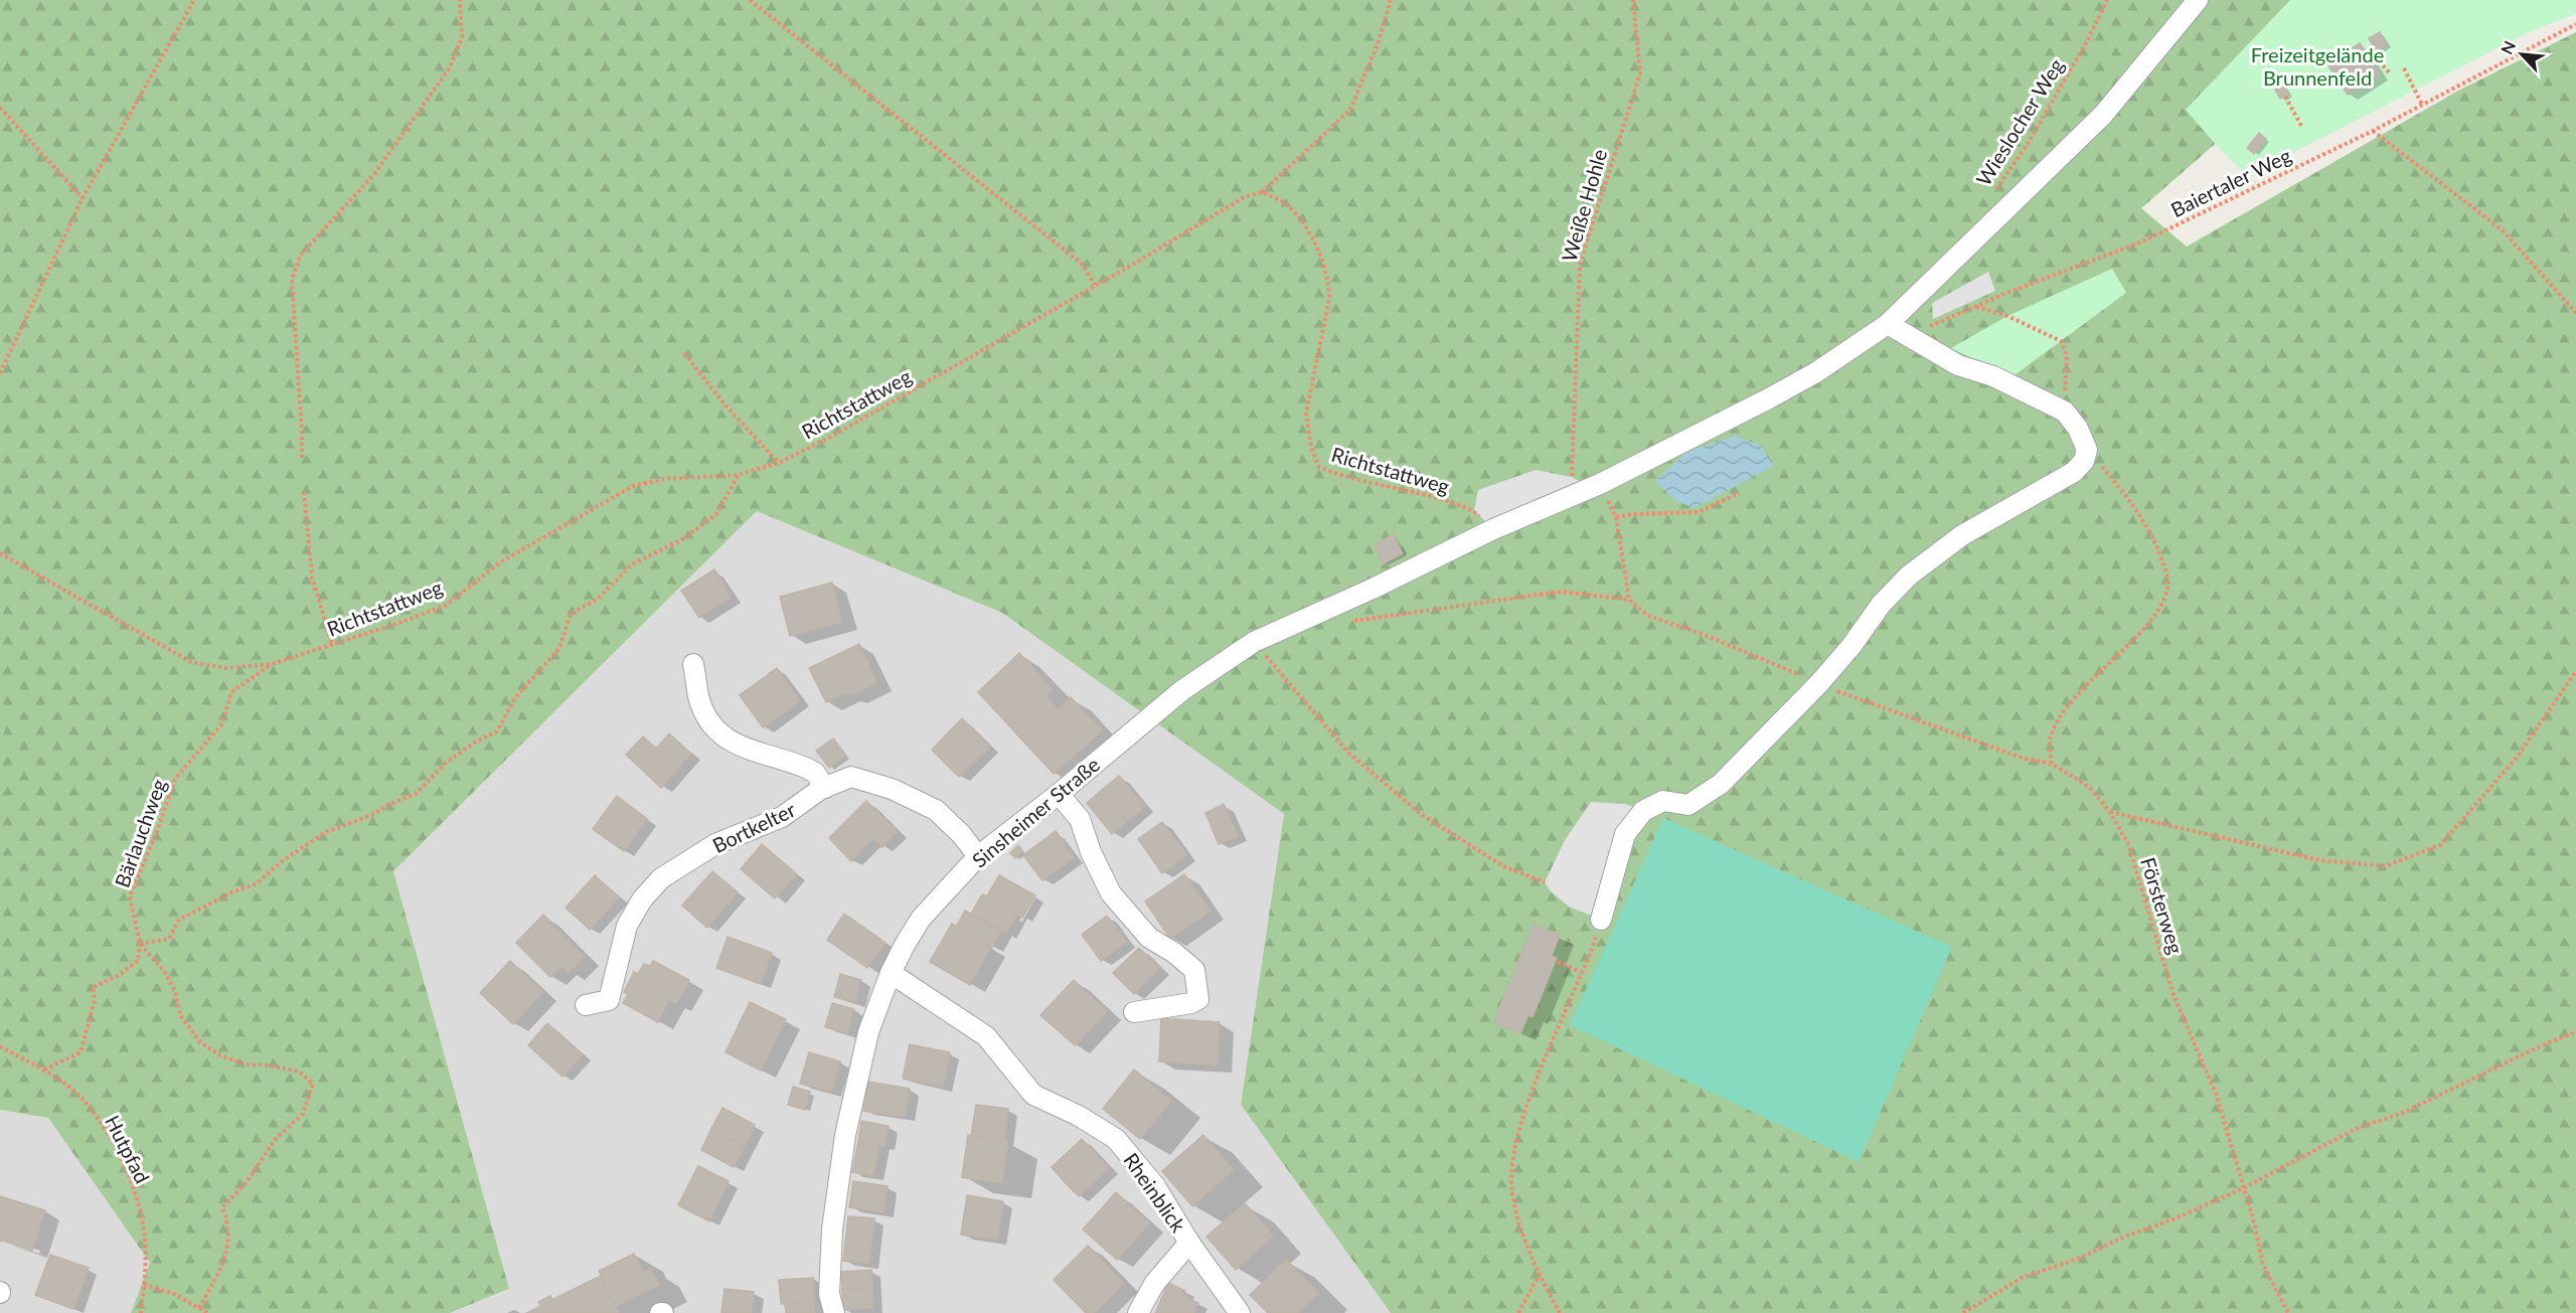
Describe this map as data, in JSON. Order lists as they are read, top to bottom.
{
  "streets": {
    "street": ["Sinsheimer Straße", "Bortkelter", "Rheinblick"],
    "path": [
      "Wieslocher Weg",
      "Baiertaler Weg",
      "Weiße Hohle",
      "Richtstattweg",
      "Bärlauchweg",
      "Försterweg",
      "Hutpfad"
    ]
  },
  "crossings": [
    ["Weiße Hohle", "Sinsheimer Straße"],
    ["Richtstattweg", "Sinsheimer Straße"],
    ["Richtstattweg", "Bärlauchweg"],
    ["Sinsheimer Straße", "Bortkelter"],
    ["Sinsheimer Straße", "Rheinblick"]
  ],
  "parks": ["Freizeitgelände Brunnenfeld"],
  "north": "top left"
}
